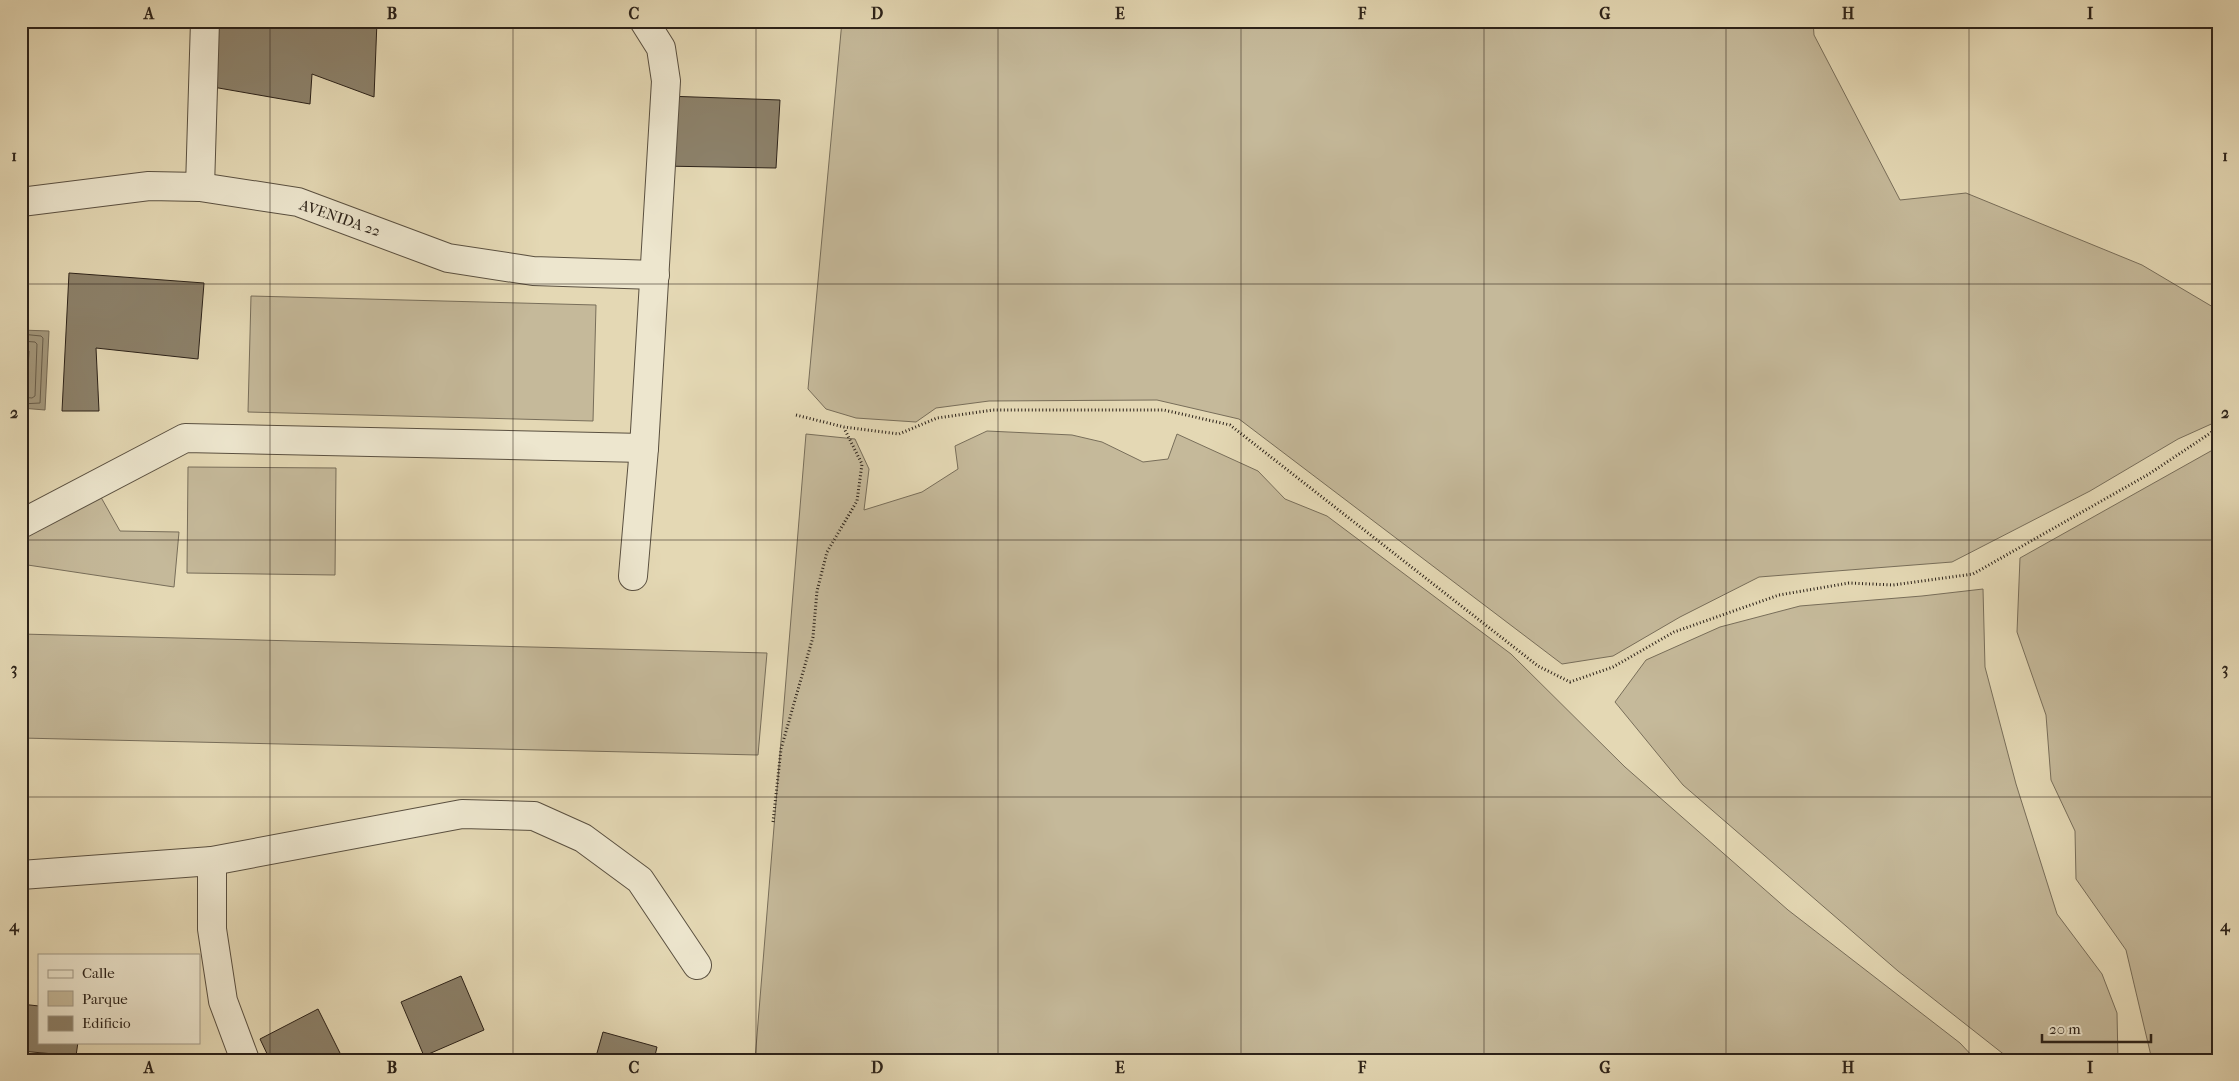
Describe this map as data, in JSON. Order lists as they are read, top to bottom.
{
  "streets": {
    "street": ["AVENIDA 22"]
  },
  "legend": ["Calle", "Parque", "Edificio"],
  "scale_bar": "20 m",
  "grid": {
    "columns": [
      "A",
      "B",
      "C",
      "D",
      "E",
      "F",
      "G",
      "H",
      "I"
    ],
    "rows": [
      "1",
      "2",
      "3",
      "4"
    ]
  }
}
